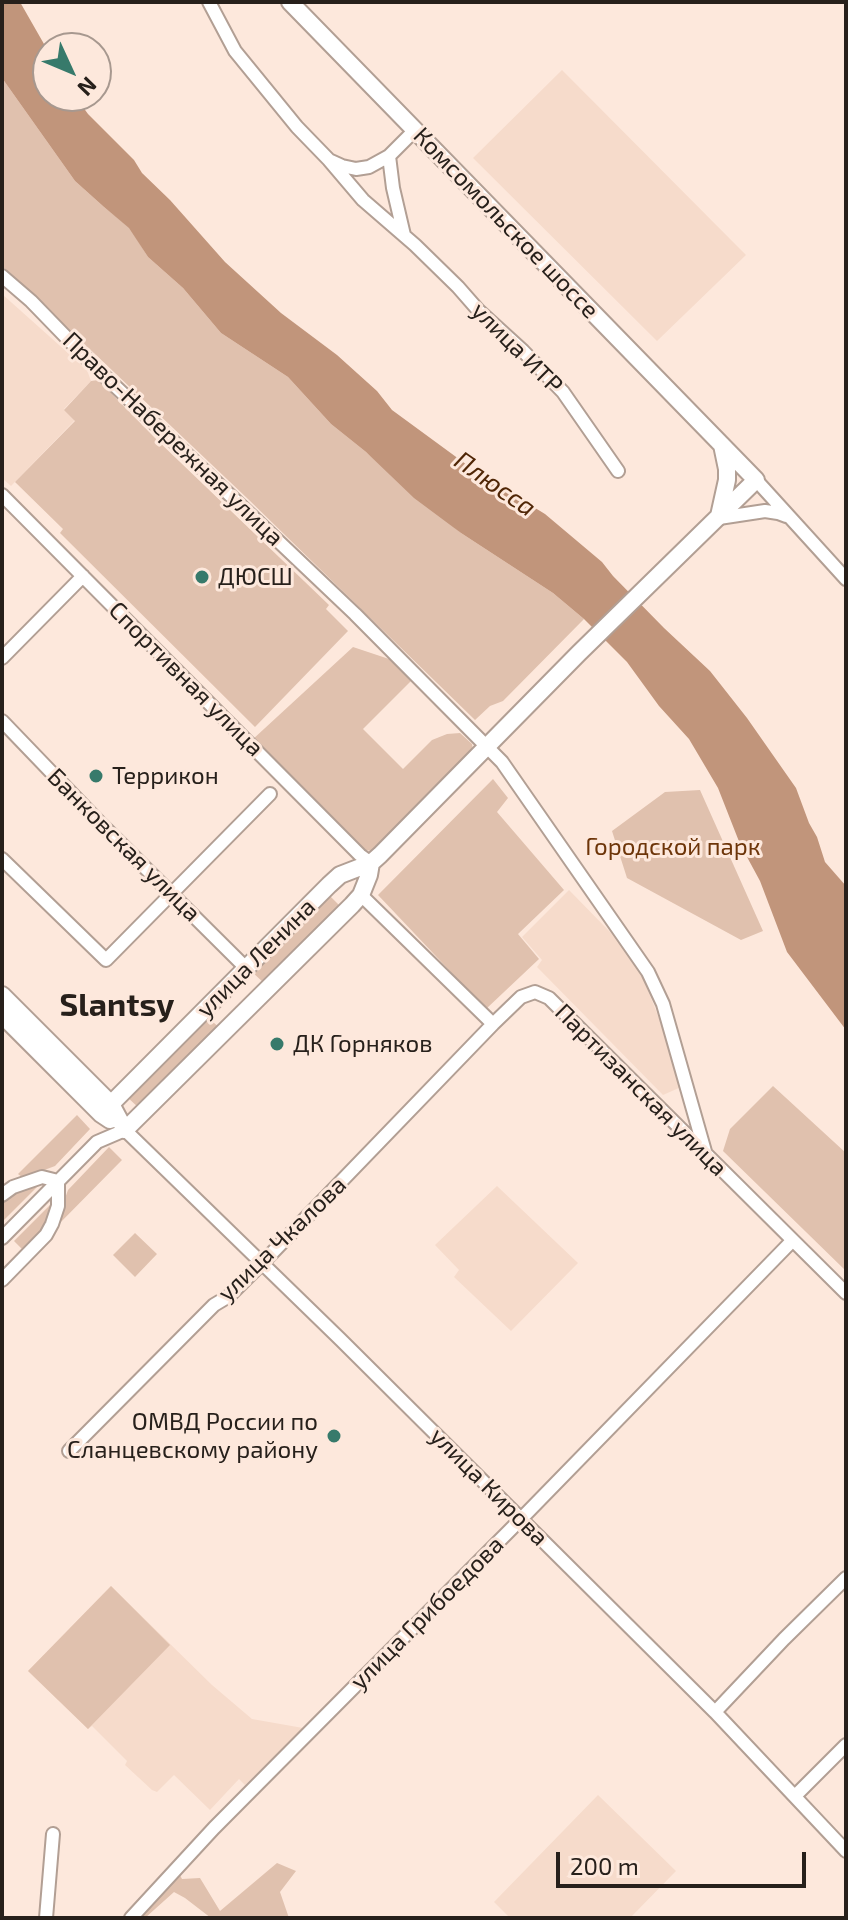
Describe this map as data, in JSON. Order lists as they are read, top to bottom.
{
  "streets": {
    "main road": ["Комсомольское шоссе", "улица Ленина", "улица Кирова"],
    "street": [
      "улица ИТР",
      "Право-Набережная улица",
      "Спортивная улица",
      "Банковская улица",
      "Партизанская улица",
      "улица Чкалова",
      "улица Грибоедова"
    ]
  },
  "crossings": [
    ["Право-Набережная улица", "улица Ленина"],
    ["Право-Набережная улица", "Партизанская улица"],
    ["Спортивная улица", "улица Ленина"],
    ["Банковская улица", "улица Ленина"],
    ["улица Ленина", "улица Кирова"],
    ["Партизанская улица", "улица Чкалова"],
    ["Партизанская улица", "улица Грибоедова"],
    ["улица Чкалова", "улица Кирова"],
    ["улица Кирова", "улица Грибоедова"]
  ],
  "districts": ["Slantsy"],
  "water": ["Плюсса"],
  "parks": ["Городской парк"],
  "places": [
    "ДЮСШ",
    "Террикон",
    "ДК Горняков",
    "ОМВД России по Сланцевскому району"
  ],
  "scale_bar": "200 m",
  "north": "bottom right"
}
